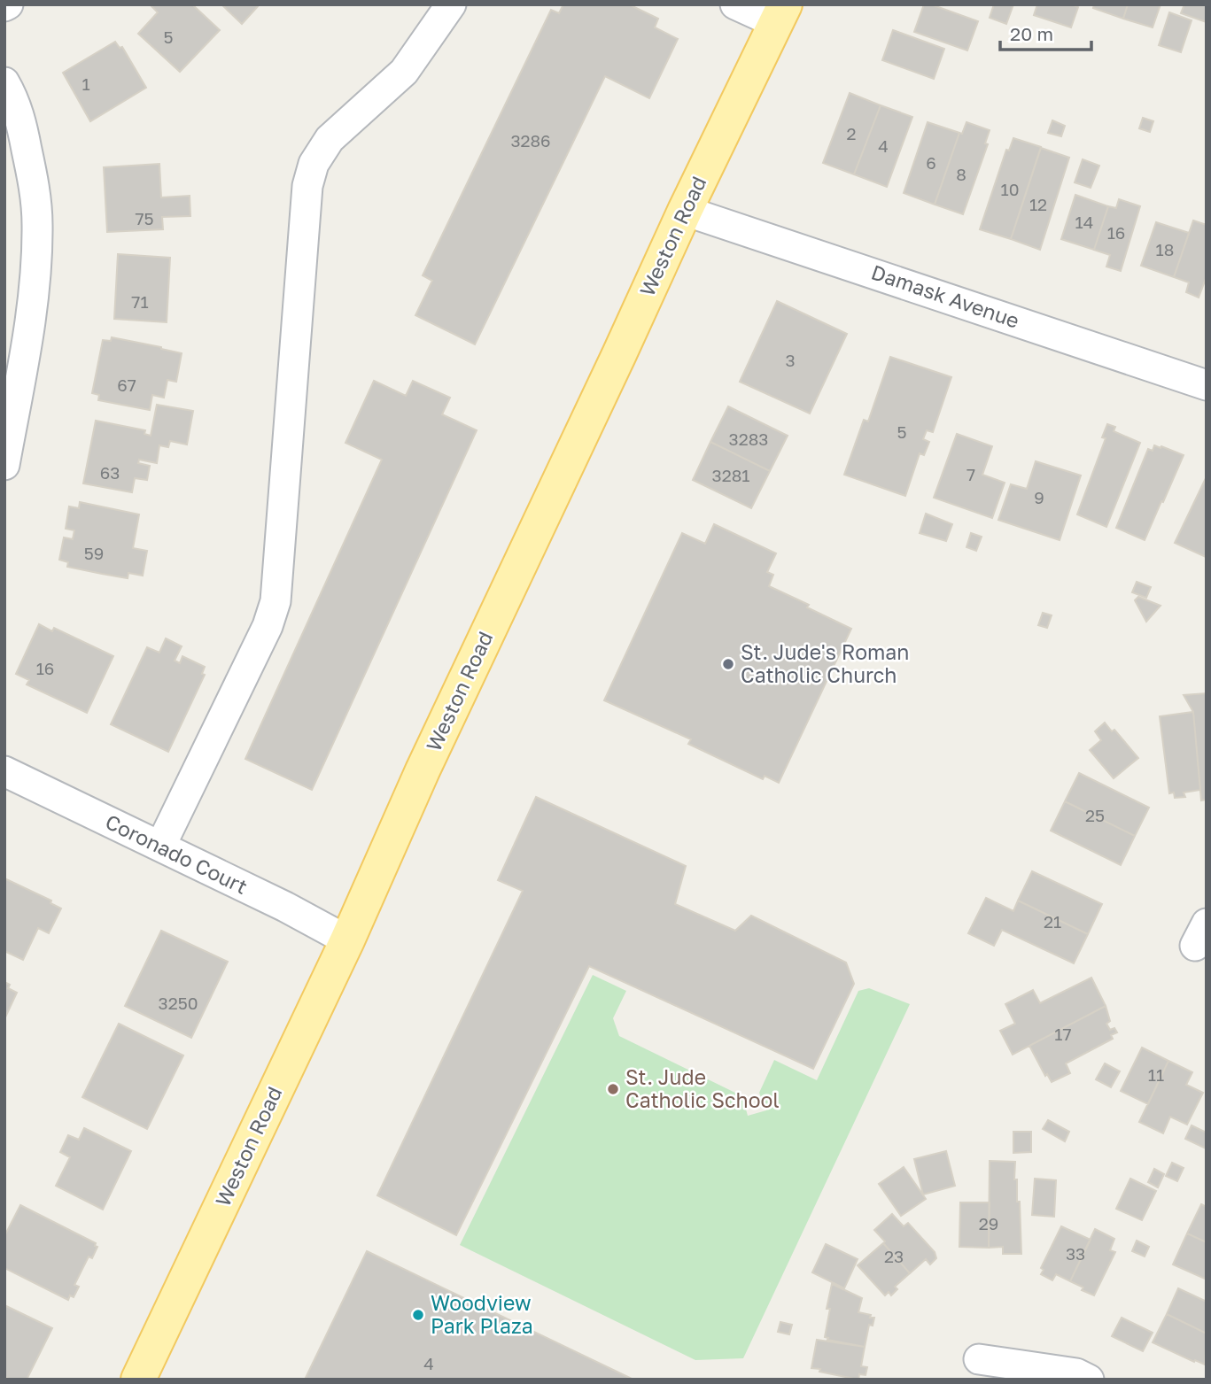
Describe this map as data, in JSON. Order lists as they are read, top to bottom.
{
  "streets": {
    "main road": ["Weston Road"],
    "street": ["Damask Avenue", "Coronado Court"]
  },
  "crossings": [
    ["Weston Road", "Damask Avenue"],
    ["Weston Road", "Coronado Court"]
  ],
  "places": ["St. Jude's Roman Catholic Church", "St. Jude Catholic School", "Woodview Park Plaza"],
  "house_numbers": [
    "5",
    "1",
    "2",
    "3286",
    "4",
    "6",
    "8",
    "10",
    "12",
    "75",
    "14",
    "16",
    "18",
    "71",
    "3",
    "67",
    "5",
    "3283",
    "63",
    "7",
    "3281",
    "9",
    "59",
    "16",
    "25",
    "21",
    "3250",
    "17",
    "11",
    "29",
    "33",
    "23",
    "4"
  ],
  "scale_bar": "20 m"
}
